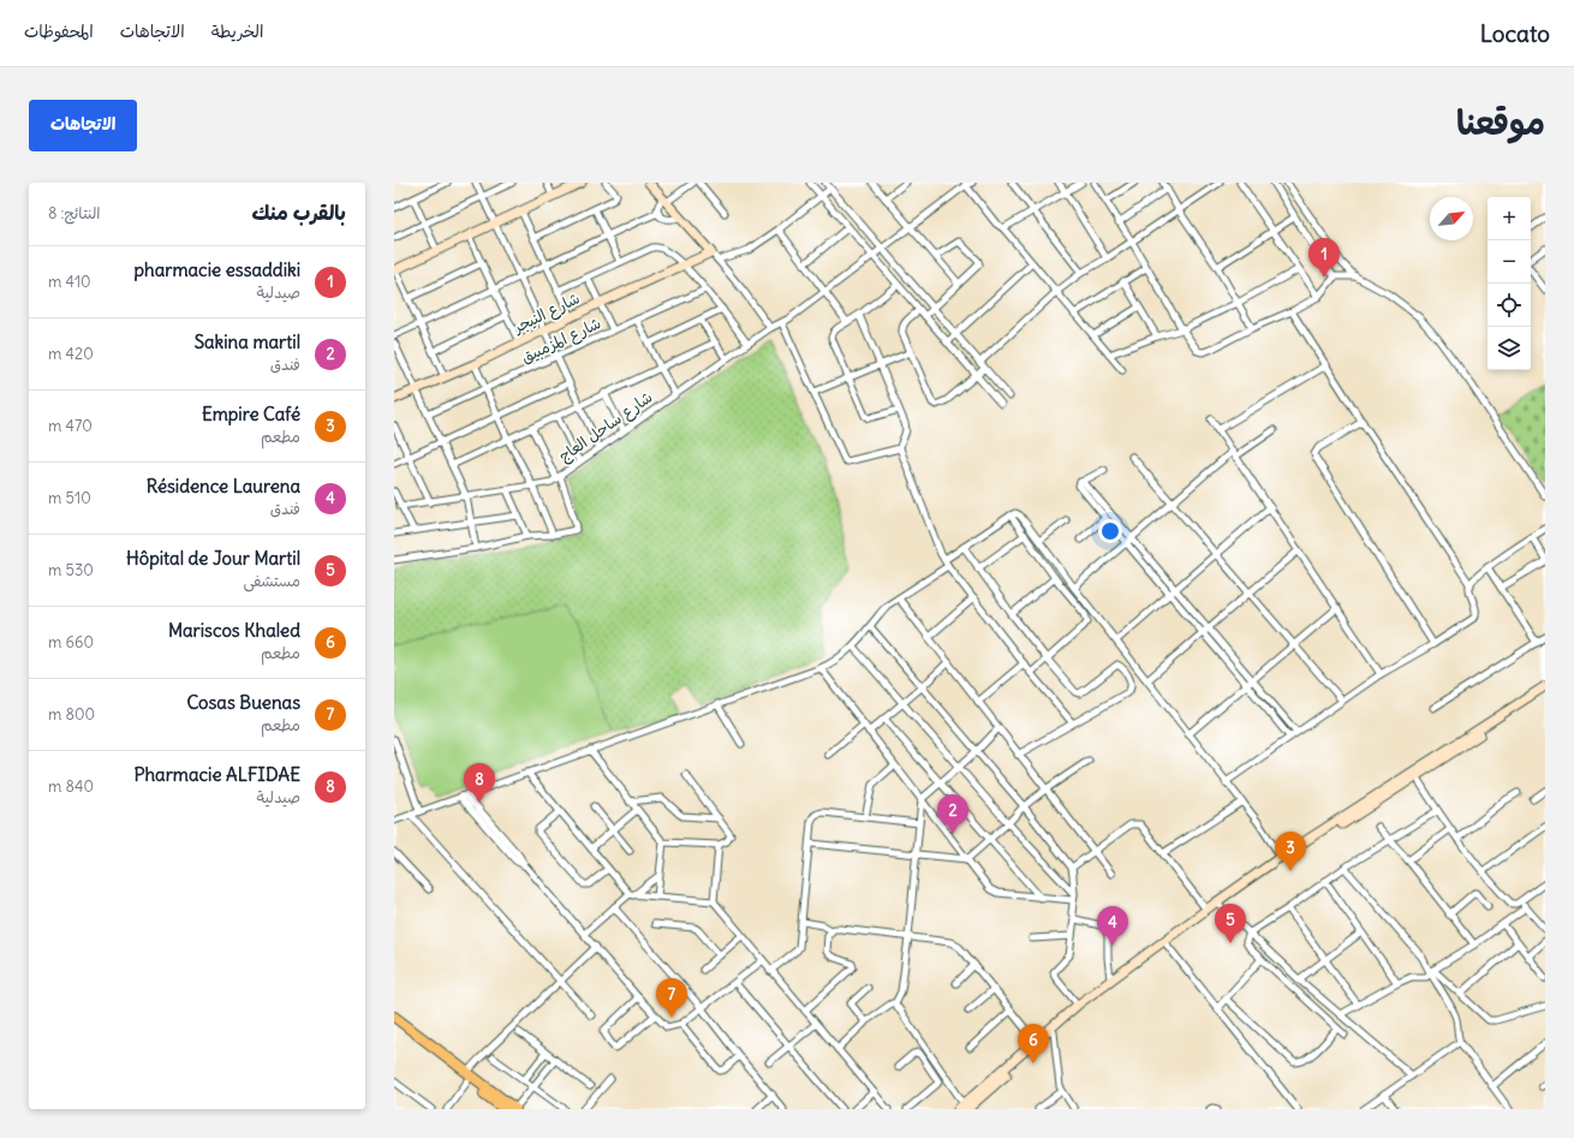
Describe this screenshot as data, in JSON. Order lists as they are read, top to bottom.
{
  "streets": {
    "street": ["شارع النيجر", "شارع المزمبيق", "شارع ساحل العاج"]
  },
  "north": "top right",
  "page": {
    "header": "Locato",
    "nav": ["الخريطة", "الاتجاهات", "المحفوظات"],
    "title": "موقعنا",
    "buttons": "الاتجاهات",
    "heading": ["بالقرب منك", "النتائج: 8"],
    "map_buttons": ["+", "−"],
    "pins": [
      "1",
      "8",
      "2",
      "3",
      "5",
      "4",
      "7",
      "6"
    ],
    "list": [
      {
        "mark": "1",
        "name": "pharmacie essaddiki",
        "note": "صيدلية",
        "value": "410 m"
      },
      {
        "mark": "2",
        "name": "Sakina martil",
        "note": "فندق",
        "value": "420 m"
      },
      {
        "mark": "3",
        "name": "Empire Café",
        "note": "مطعم",
        "value": "470 m"
      },
      {
        "mark": "4",
        "name": "Résidence Laurena",
        "note": "فندق",
        "value": "510 m"
      },
      {
        "mark": "5",
        "name": "Hôpital de Jour Martil",
        "note": "مستشفى",
        "value": "530 m"
      },
      {
        "mark": "6",
        "name": "Mariscos Khaled",
        "note": "مطعم",
        "value": "660 m"
      },
      {
        "mark": "7",
        "name": "Cosas Buenas",
        "note": "مطعم",
        "value": "800 m"
      },
      {
        "mark": "8",
        "name": "Pharmacie ALFIDAE",
        "note": "صيدلية",
        "value": "840 m"
      }
    ]
  }
}
